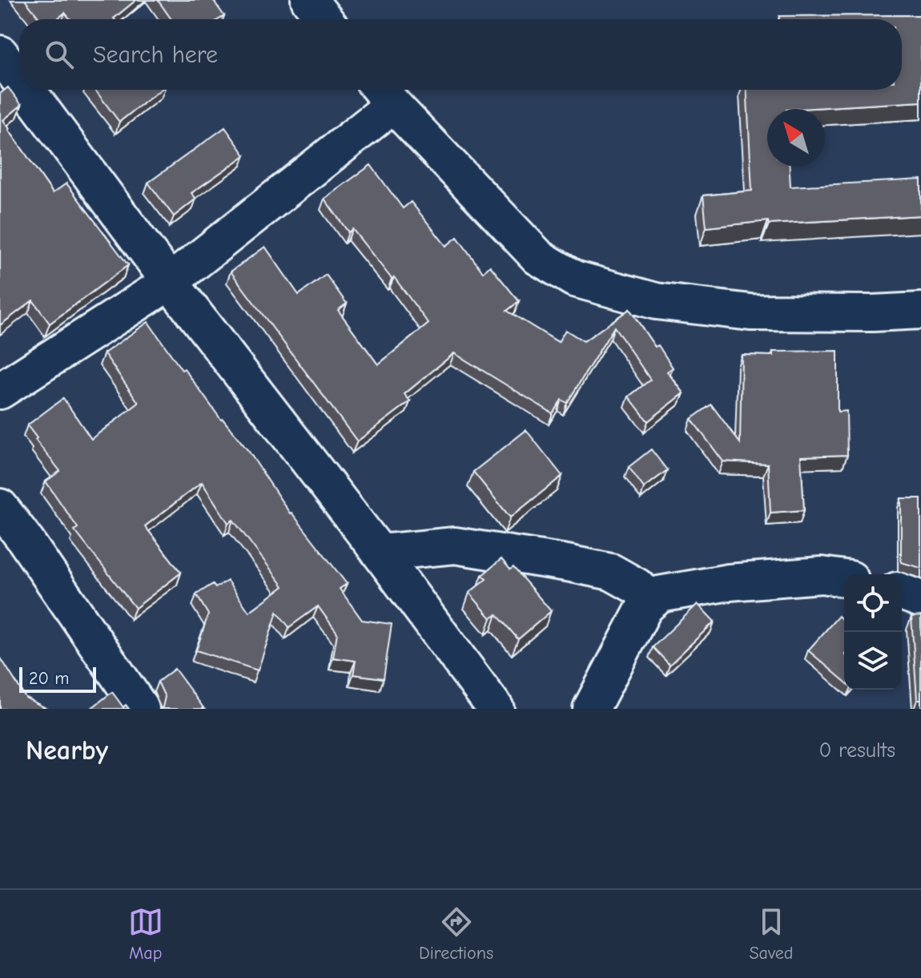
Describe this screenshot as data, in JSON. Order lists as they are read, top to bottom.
{
  "scale_bar": "20 m",
  "north": "top left",
  "page": {
    "search": "Search here",
    "scale": "20 m",
    "heading": ["Nearby", "0 results"],
    "nav": ["Map", "Directions", "Saved"]
  }
}
